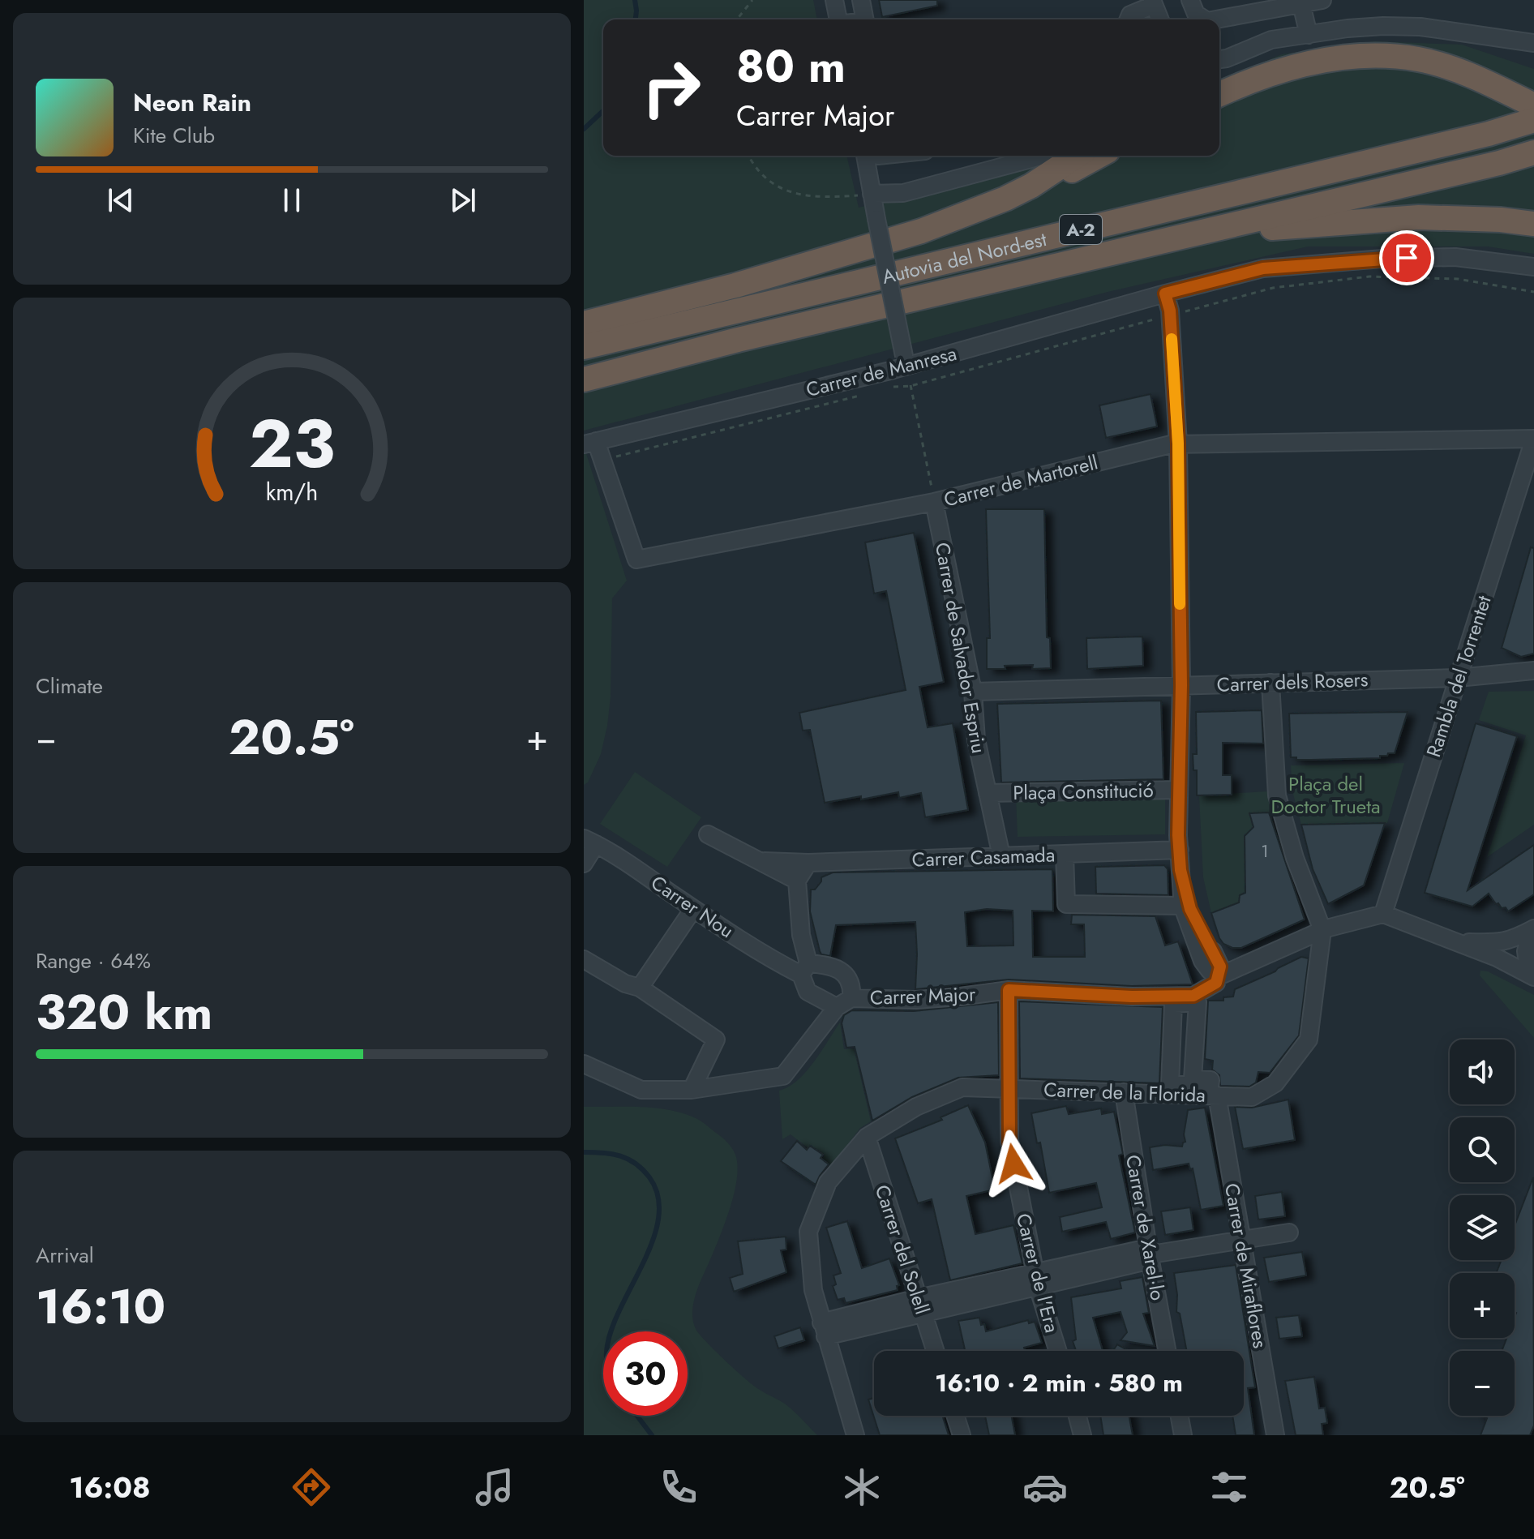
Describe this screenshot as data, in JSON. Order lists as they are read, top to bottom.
{
  "streets": {
    "highway": ["A-2", "Autovia del Nord-est"],
    "street": [
      "Carrer de Manresa",
      "Carrer de Martorell",
      "Carrer de Salvador Espriu",
      "Rambla del Torrentet",
      "Carrer dels Rosers",
      "Plaça Constitució",
      "Carrer Casamada",
      "Carrer Nou",
      "Carrer Major",
      "Carrer de la Florida",
      "Carrer de Xarel·lo",
      "Carrer del Solell",
      "Carrer de Miraflores",
      "Carrer de l'Era"
    ]
  },
  "crossings": [
    ["Carrer de Manresa", "Carrer de Martorell"],
    ["Carrer de Martorell", "Carrer de Salvador Espriu"],
    ["Carrer de Martorell", "Rambla del Torrentet"],
    ["Carrer de Salvador Espriu", "Carrer dels Rosers"],
    ["Carrer de Salvador Espriu", "Plaça Constitució"],
    ["Carrer de Salvador Espriu", "Carrer Casamada"],
    ["Rambla del Torrentet", "Carrer dels Rosers"],
    ["Rambla del Torrentet", "Carrer Major"],
    ["Carrer Nou", "Carrer Major"],
    ["Carrer Major", "Carrer de la Florida"],
    ["Carrer Major", "Carrer de l'Era"],
    ["Carrer de la Florida", "Carrer de Xarel·lo"],
    ["Carrer de la Florida", "Carrer del Solell"],
    ["Carrer de la Florida", "Carrer de Miraflores"],
    ["Carrer de la Florida", "Carrer de l'Era"]
  ],
  "parks": ["Plaça del Doctor Trueta"],
  "house_numbers": ["1"],
  "page": {
    "turn": ["80 m", "Carrer Major"],
    "song": ["Neon Rain", "Kite Club"],
    "tile": [
      "Climate",
      ["Range · 64%", "320 km"],
      ["Arrival", "16:10"]
    ],
    "heat": ["−", "20.5°", "+"],
    "map_buttons": ["+", "−"],
    "limit": "30",
    "trip": "16:10 · 2 min · 580 m",
    "tabs": ["16:08", "20.5°"],
    "gauge": ["23", "km/h"]
  }
}
